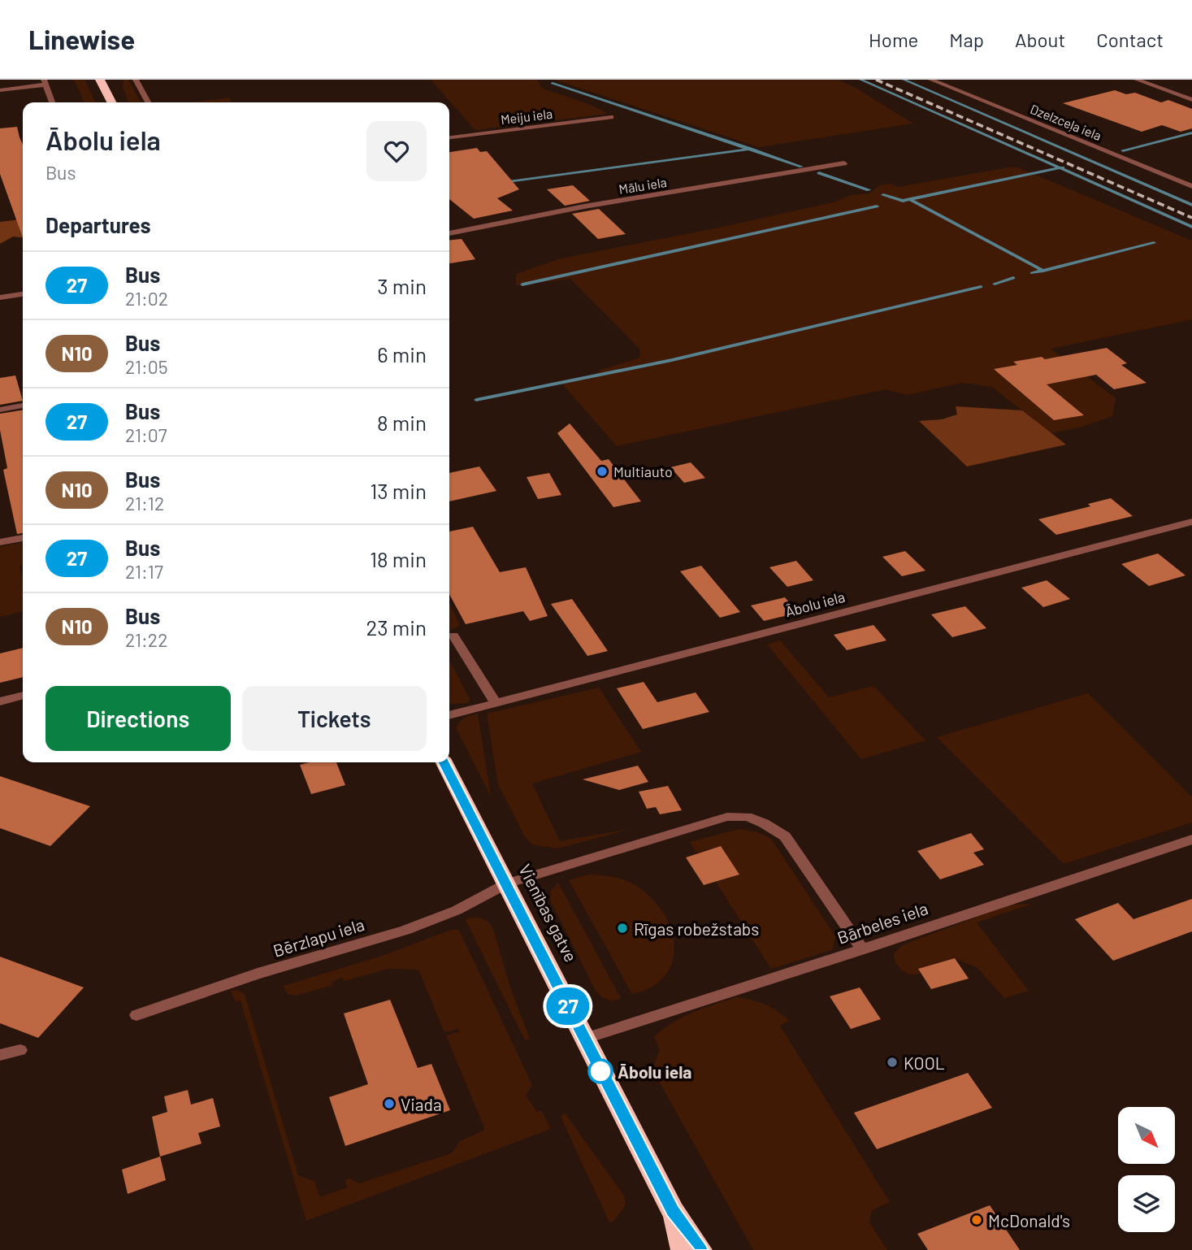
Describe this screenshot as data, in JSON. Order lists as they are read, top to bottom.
{
  "streets": {
    "highway": ["Vienības gatve"],
    "street": [
      "Meiju iela",
      "Dzelzceļa iela",
      "Mālu iela",
      "Ābolu iela",
      "Bārbeles iela",
      "Bērzlapu iela"
    ]
  },
  "crossings": [
    ["Vienības gatve", "Bārbeles iela"],
    ["Vienības gatve", "Bērzlapu iela"],
    ["Bārbeles iela", "Bērzlapu iela"]
  ],
  "places": [
    "Multiauto",
    "Rīgas robežstabs",
    "KOOL",
    "Ābolu iela",
    "Viada",
    "McDonald's"
  ],
  "lines": ["bus line 27"],
  "north": "bottom right",
  "page": {
    "header": "Linewise",
    "nav": [
      "Home",
      "Map",
      "About",
      "Contact"
    ],
    "on_map": "27",
    "heading": [
      ["Ābolu iela", "Bus"],
      "Departures"
    ],
    "list": [
      {
        "mark": "27",
        "name": "Bus",
        "note": "21:02",
        "value": "3 min"
      },
      {
        "mark": "N10",
        "name": "Bus",
        "note": "21:05",
        "value": "6 min"
      },
      {
        "mark": "27",
        "name": "Bus",
        "note": "21:07",
        "value": "8 min"
      },
      {
        "mark": "N10",
        "name": "Bus",
        "note": "21:12",
        "value": "13 min"
      },
      {
        "mark": "27",
        "name": "Bus",
        "note": "21:17",
        "value": "18 min"
      },
      {
        "mark": "N10",
        "name": "Bus",
        "note": "21:22",
        "value": "23 min"
      }
    ],
    "buttons": ["Directions", "Tickets"]
  }
}
